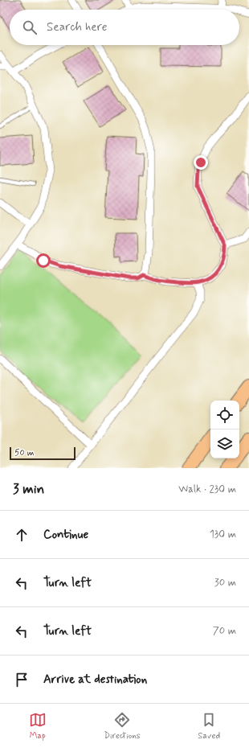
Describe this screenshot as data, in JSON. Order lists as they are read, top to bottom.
{
  "scale_bar": "50 m",
  "page": {
    "search": "Search here",
    "scale": "50 m",
    "heading": ["3 min", "Walk · 230 m"],
    "list": [
      ["Continue", "130 m"],
      ["Turn left", "30 m"],
      ["Turn left", "70 m"],
      "Arrive at destination"
    ],
    "nav": ["Map", "Directions", "Saved"]
  }
}
